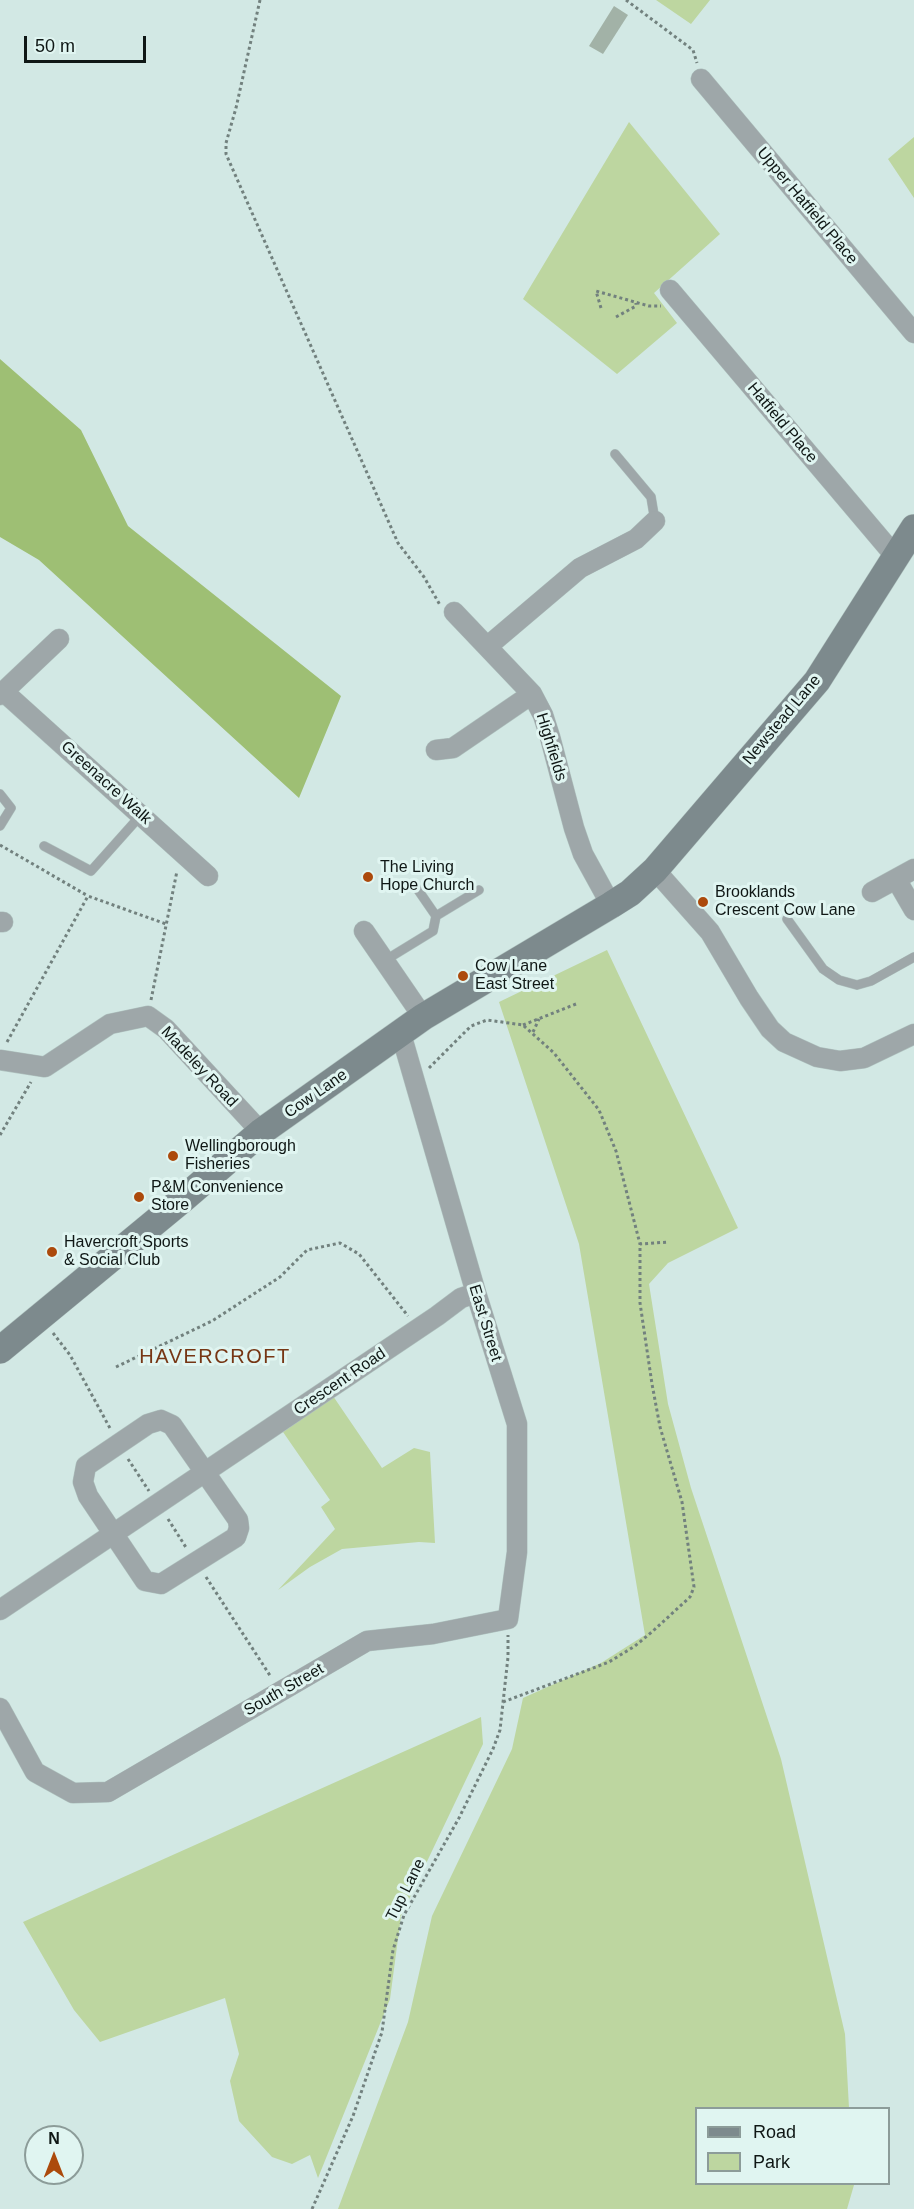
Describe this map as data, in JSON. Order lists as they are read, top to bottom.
{
  "streets": {
    "main road": ["Newstead Lane", "Cow Lane"],
    "street": [
      "Upper Hatfield Place",
      "Hatfield Place",
      "Highfields",
      "Greenacre Walk",
      "Madeley Road",
      "East Street",
      "Crescent Road",
      "South Street"
    ],
    "path": ["Tup Lane"]
  },
  "crossings": [
    ["Hatfield Place", "Newstead Lane"],
    ["Newstead Lane", "Cow Lane"],
    ["Highfields", "Cow Lane"],
    ["Madeley Road", "Cow Lane"],
    ["Cow Lane", "East Street"],
    ["East Street", "Crescent Road"],
    ["East Street", "South Street"],
    ["East Street", "Tup Lane"],
    ["South Street", "Tup Lane"]
  ],
  "districts": ["HAVERCROFT"],
  "places": [
    "The Living Hope Church",
    "Brooklands Crescent Cow Lane",
    "Cow Lane East Street",
    "Wellingborough Fisheries",
    "P&M Convenience Store",
    "Havercroft Sports & Social Club"
  ],
  "legend": ["Road", "Park"],
  "scale_bar": "50 m",
  "north": "top"
}
